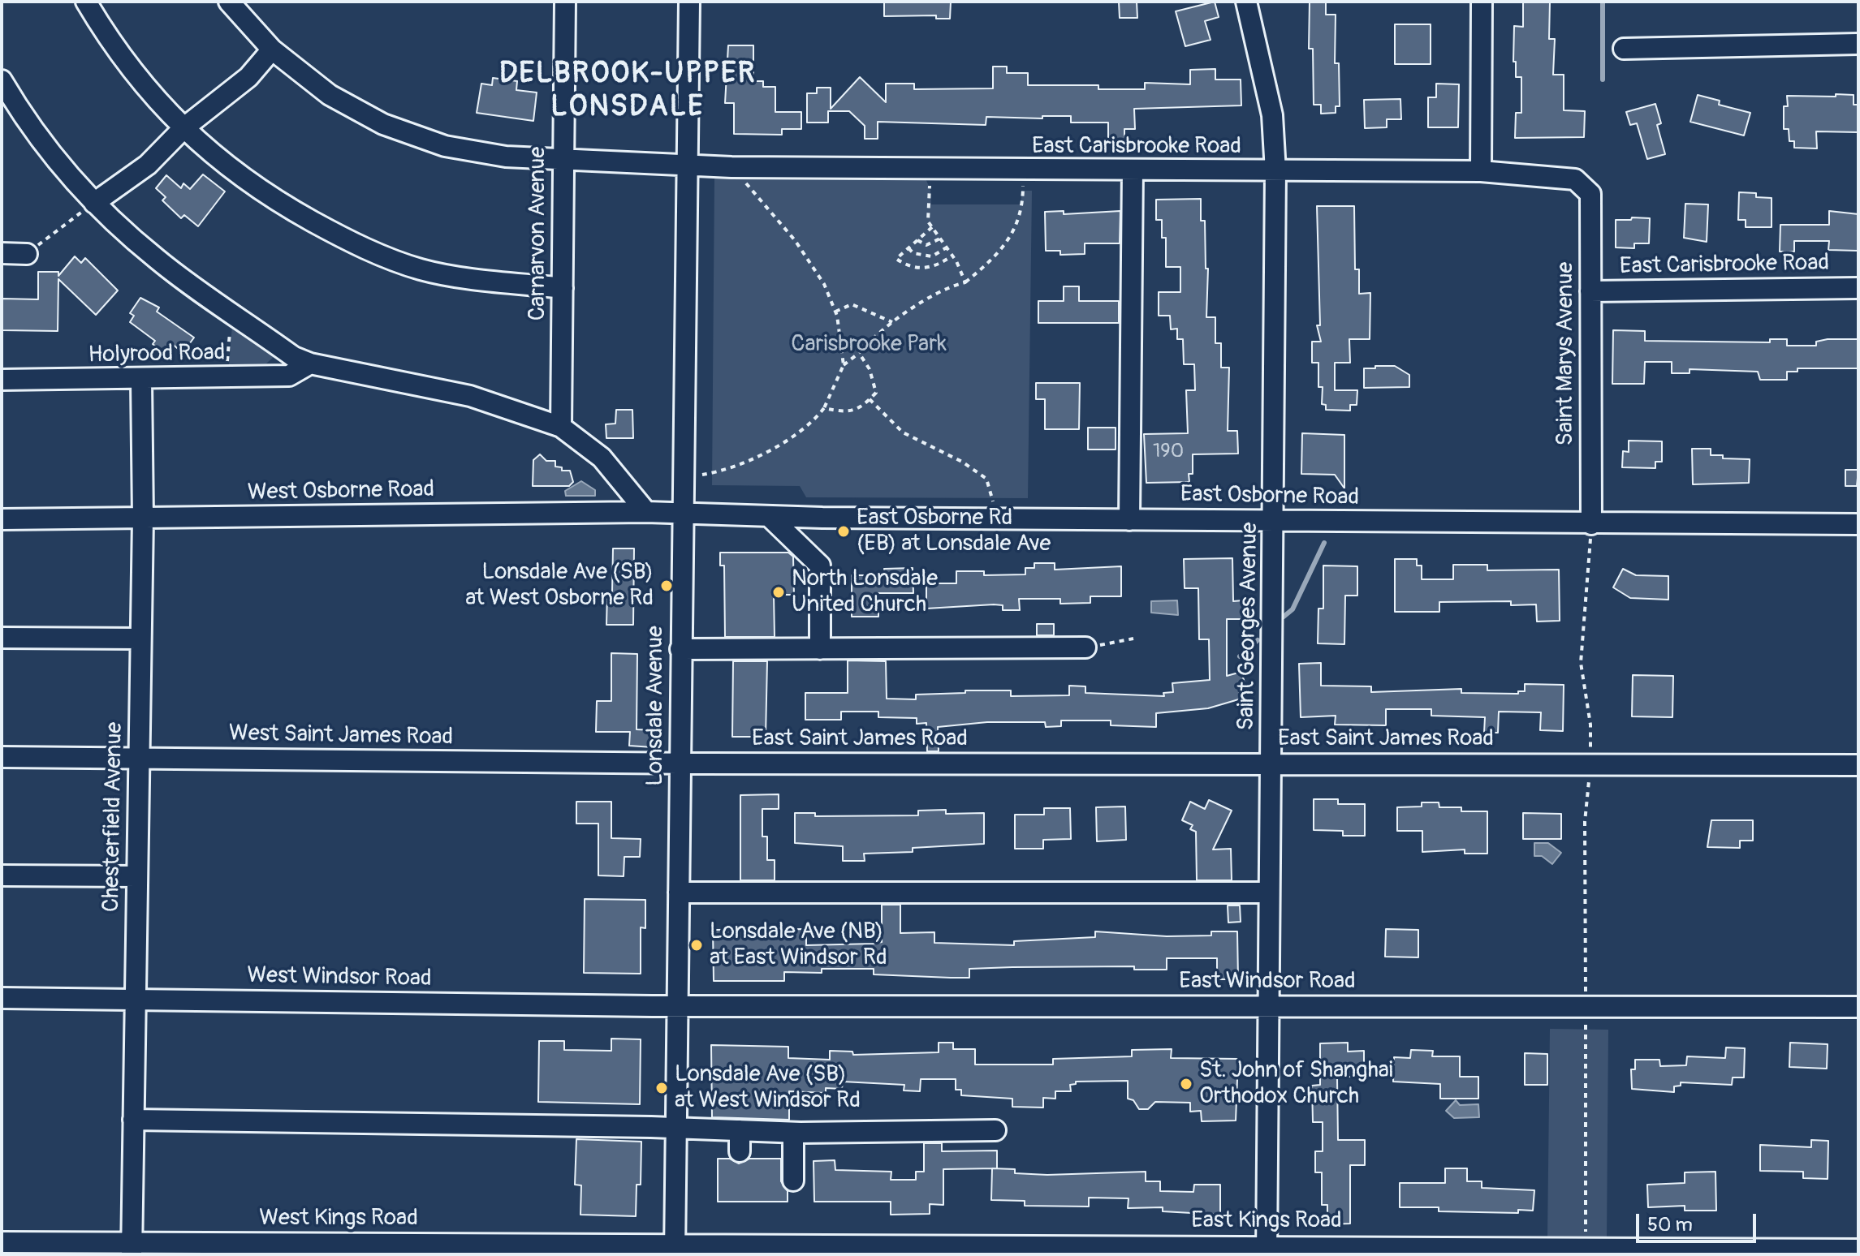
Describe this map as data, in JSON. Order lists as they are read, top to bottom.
{
  "streets": {
    "street": [
      "East Carisbrooke Road",
      "Carnarvon Avenue",
      "Saint Marys Avenue",
      "Holyrood Road",
      "West Osborne Road",
      "East Osborne Road",
      "Saint Georges Avenue",
      "Lonsdale Avenue",
      "West Saint James Road",
      "East Saint James Road",
      "Chesterfield Avenue",
      "West Windsor Road",
      "East Windsor Road",
      "West Kings Road",
      "East Kings Road"
    ]
  },
  "crossings": [
    ["East Carisbrooke Road", "Carnarvon Avenue"],
    ["East Carisbrooke Road", "Saint Marys Avenue"],
    ["East Carisbrooke Road", "Saint Georges Avenue"],
    ["East Carisbrooke Road", "Lonsdale Avenue"],
    ["Saint Marys Avenue", "East Osborne Road"],
    ["Holyrood Road", "Chesterfield Avenue"],
    ["West Osborne Road", "East Osborne Road"],
    ["West Osborne Road", "Lonsdale Avenue"],
    ["West Osborne Road", "Chesterfield Avenue"],
    ["East Osborne Road", "Saint Georges Avenue"],
    ["East Osborne Road", "Lonsdale Avenue"],
    ["Saint Georges Avenue", "East Saint James Road"],
    ["Saint Georges Avenue", "East Windsor Road"],
    ["Saint Georges Avenue", "East Kings Road"],
    ["Lonsdale Avenue", "West Saint James Road"],
    ["Lonsdale Avenue", "East Saint James Road"],
    ["Lonsdale Avenue", "West Windsor Road"],
    ["Lonsdale Avenue", "East Windsor Road"],
    ["Lonsdale Avenue", "West Kings Road"],
    ["Lonsdale Avenue", "East Kings Road"],
    ["West Saint James Road", "East Saint James Road"],
    ["West Saint James Road", "Chesterfield Avenue"],
    ["Chesterfield Avenue", "West Windsor Road"],
    ["Chesterfield Avenue", "West Kings Road"],
    ["West Windsor Road", "East Windsor Road"],
    ["West Kings Road", "East Kings Road"]
  ],
  "districts": ["DELBROOK-UPPER LONSDALE"],
  "parks": ["Carisbrooke Park"],
  "places": [
    "East Osborne Rd (EB) at Lonsdale Ave",
    "Lonsdale Ave (SB) at West Osborne Rd",
    "North Lonsdale United Church",
    "Lonsdale Ave (NB) at East Windsor Rd",
    "St. John of Shanghai Orthodox Church",
    "Lonsdale Ave (SB) at West Windsor Rd"
  ],
  "house_numbers": ["190"],
  "scale_bar": "50 m"
}
